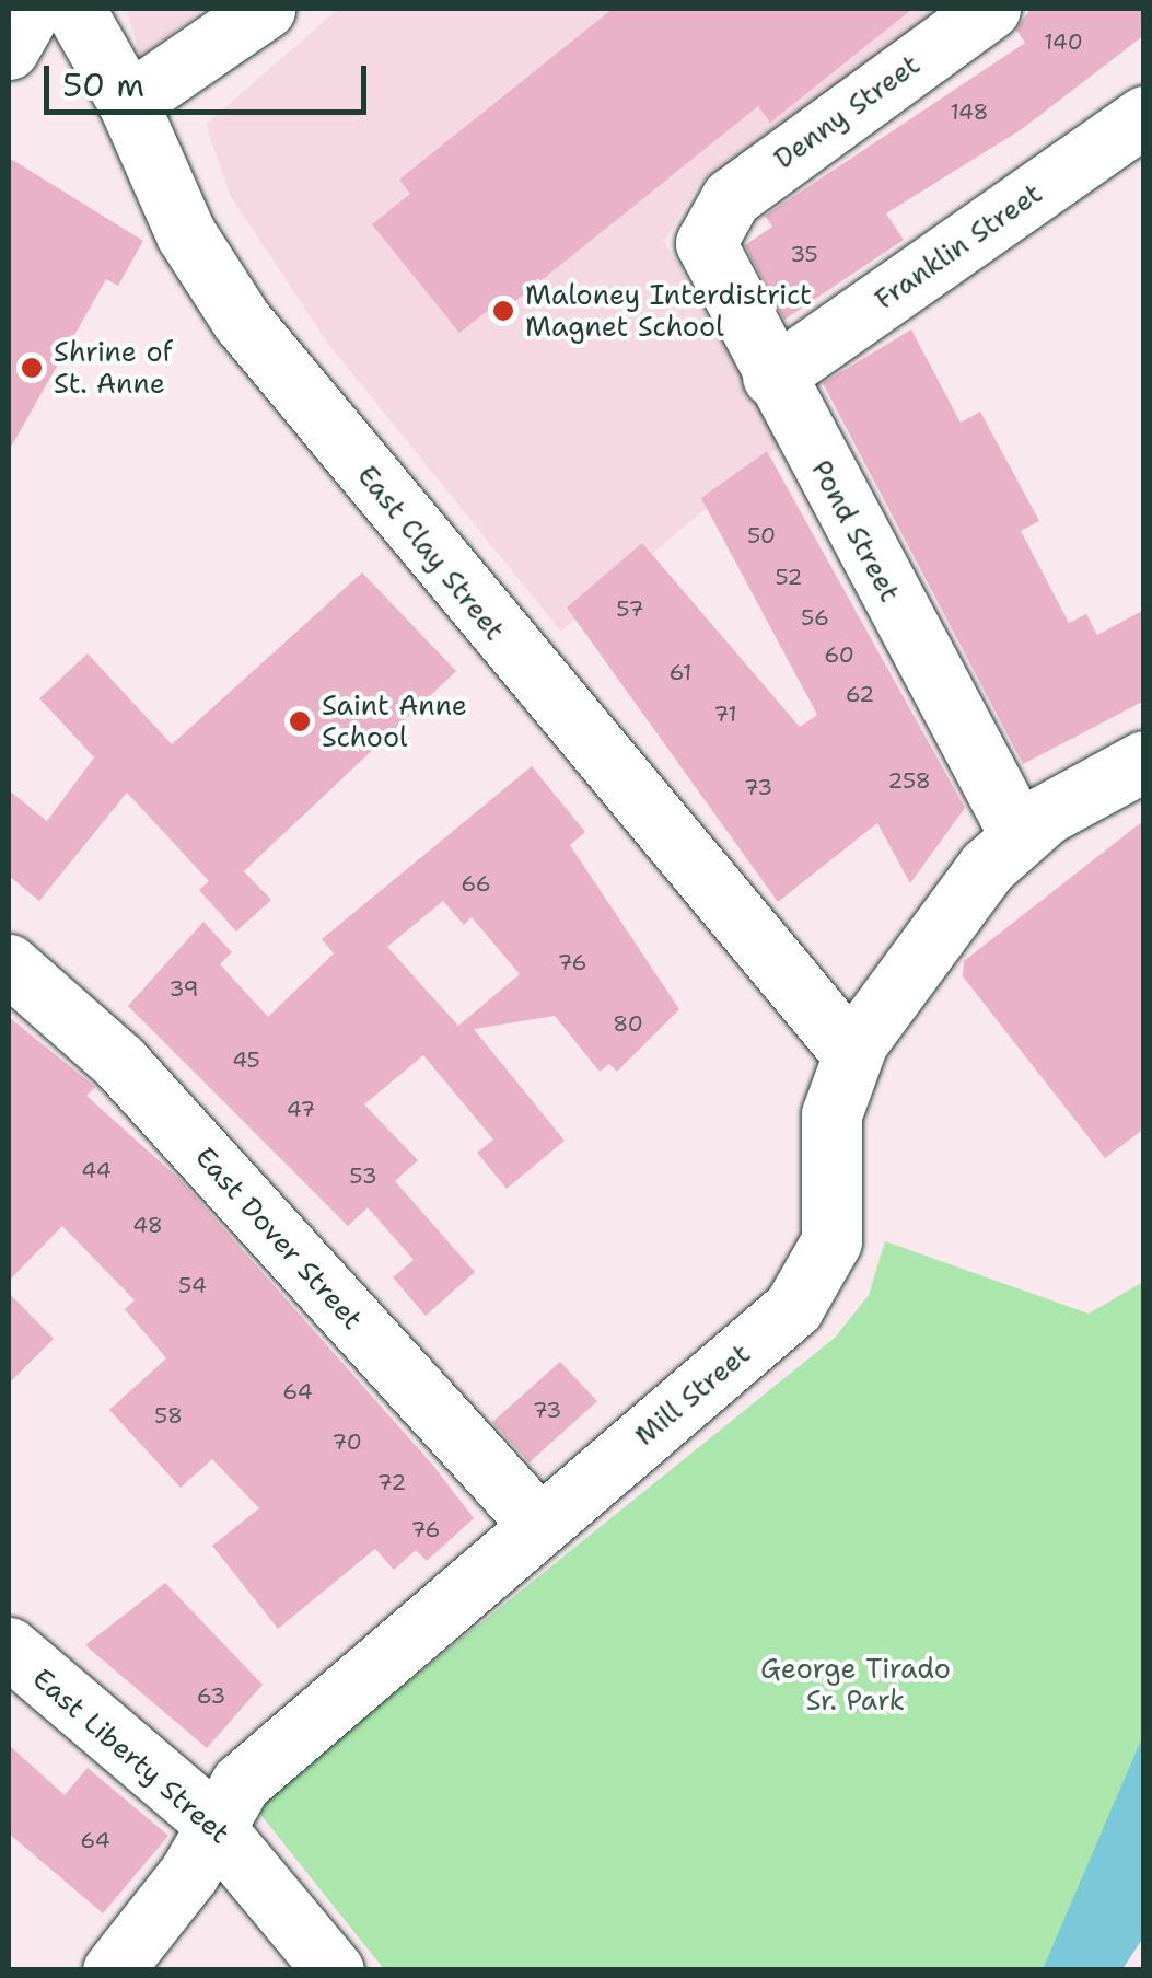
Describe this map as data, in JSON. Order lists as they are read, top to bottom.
{
  "streets": {
    "street": [
      "Denny Street",
      "Franklin Street",
      "Pond Street",
      "East Clay Street",
      "East Dover Street",
      "Mill Street",
      "East Liberty Street"
    ]
  },
  "crossings": [
    ["Denny Street", "Pond Street"],
    ["Franklin Street", "Pond Street"],
    ["Pond Street", "Mill Street"],
    ["East Clay Street", "Mill Street"],
    ["East Dover Street", "Mill Street"],
    ["Mill Street", "East Liberty Street"]
  ],
  "parks": ["George Tirado Sr. Park"],
  "places": ["Maloney Interdistrict Magnet School", "Shrine of St. Anne", "Saint Anne School"],
  "house_numbers": [
    "140",
    "148",
    "35",
    "50",
    "52",
    "57",
    "56",
    "60",
    "61",
    "62",
    "71",
    "258",
    "73",
    "66",
    "76",
    "39",
    "80",
    "45",
    "47",
    "44",
    "53",
    "48",
    "54",
    "64",
    "73",
    "58",
    "70",
    "72",
    "76",
    "63",
    "64"
  ],
  "scale_bar": "50 m"
}
